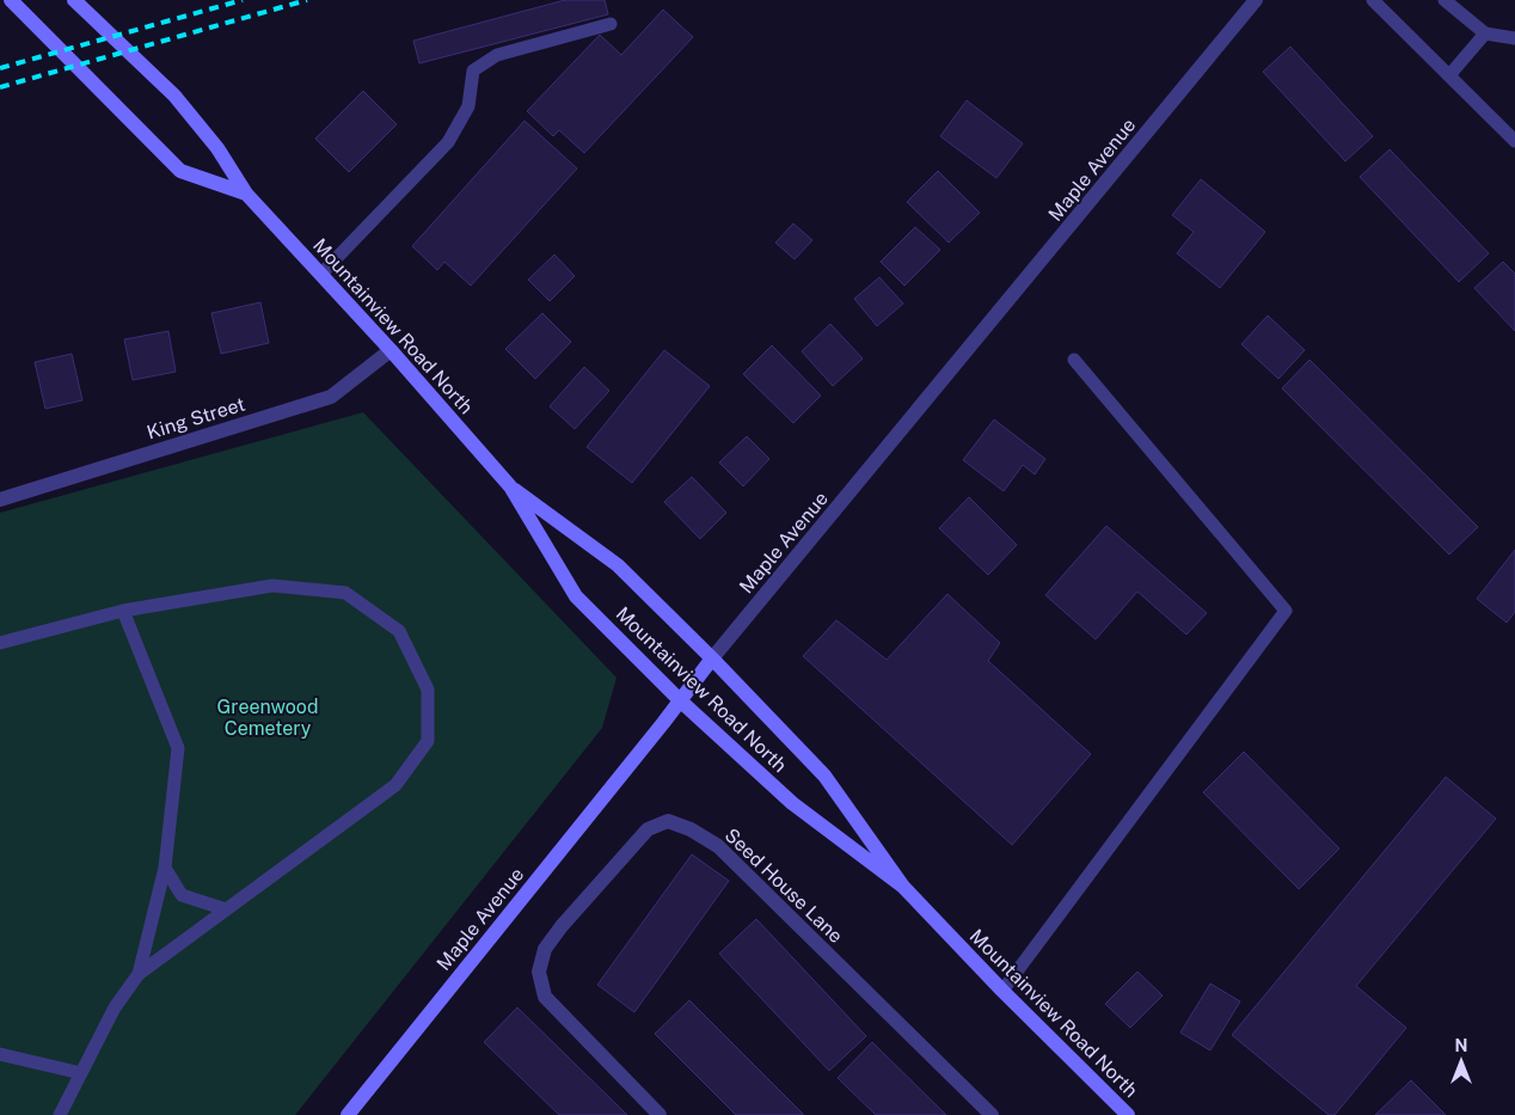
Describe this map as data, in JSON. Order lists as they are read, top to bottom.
{
  "streets": {
    "main road": ["Maple Avenue", "Mountainview Road North"],
    "street": ["King Street", "Seed House Lane"]
  },
  "crossings": [
    ["Maple Avenue", "Mountainview Road North"],
    ["Mountainview Road North", "King Street"]
  ],
  "parks": ["Greenwood Cemetery"],
  "north": "top"
}
